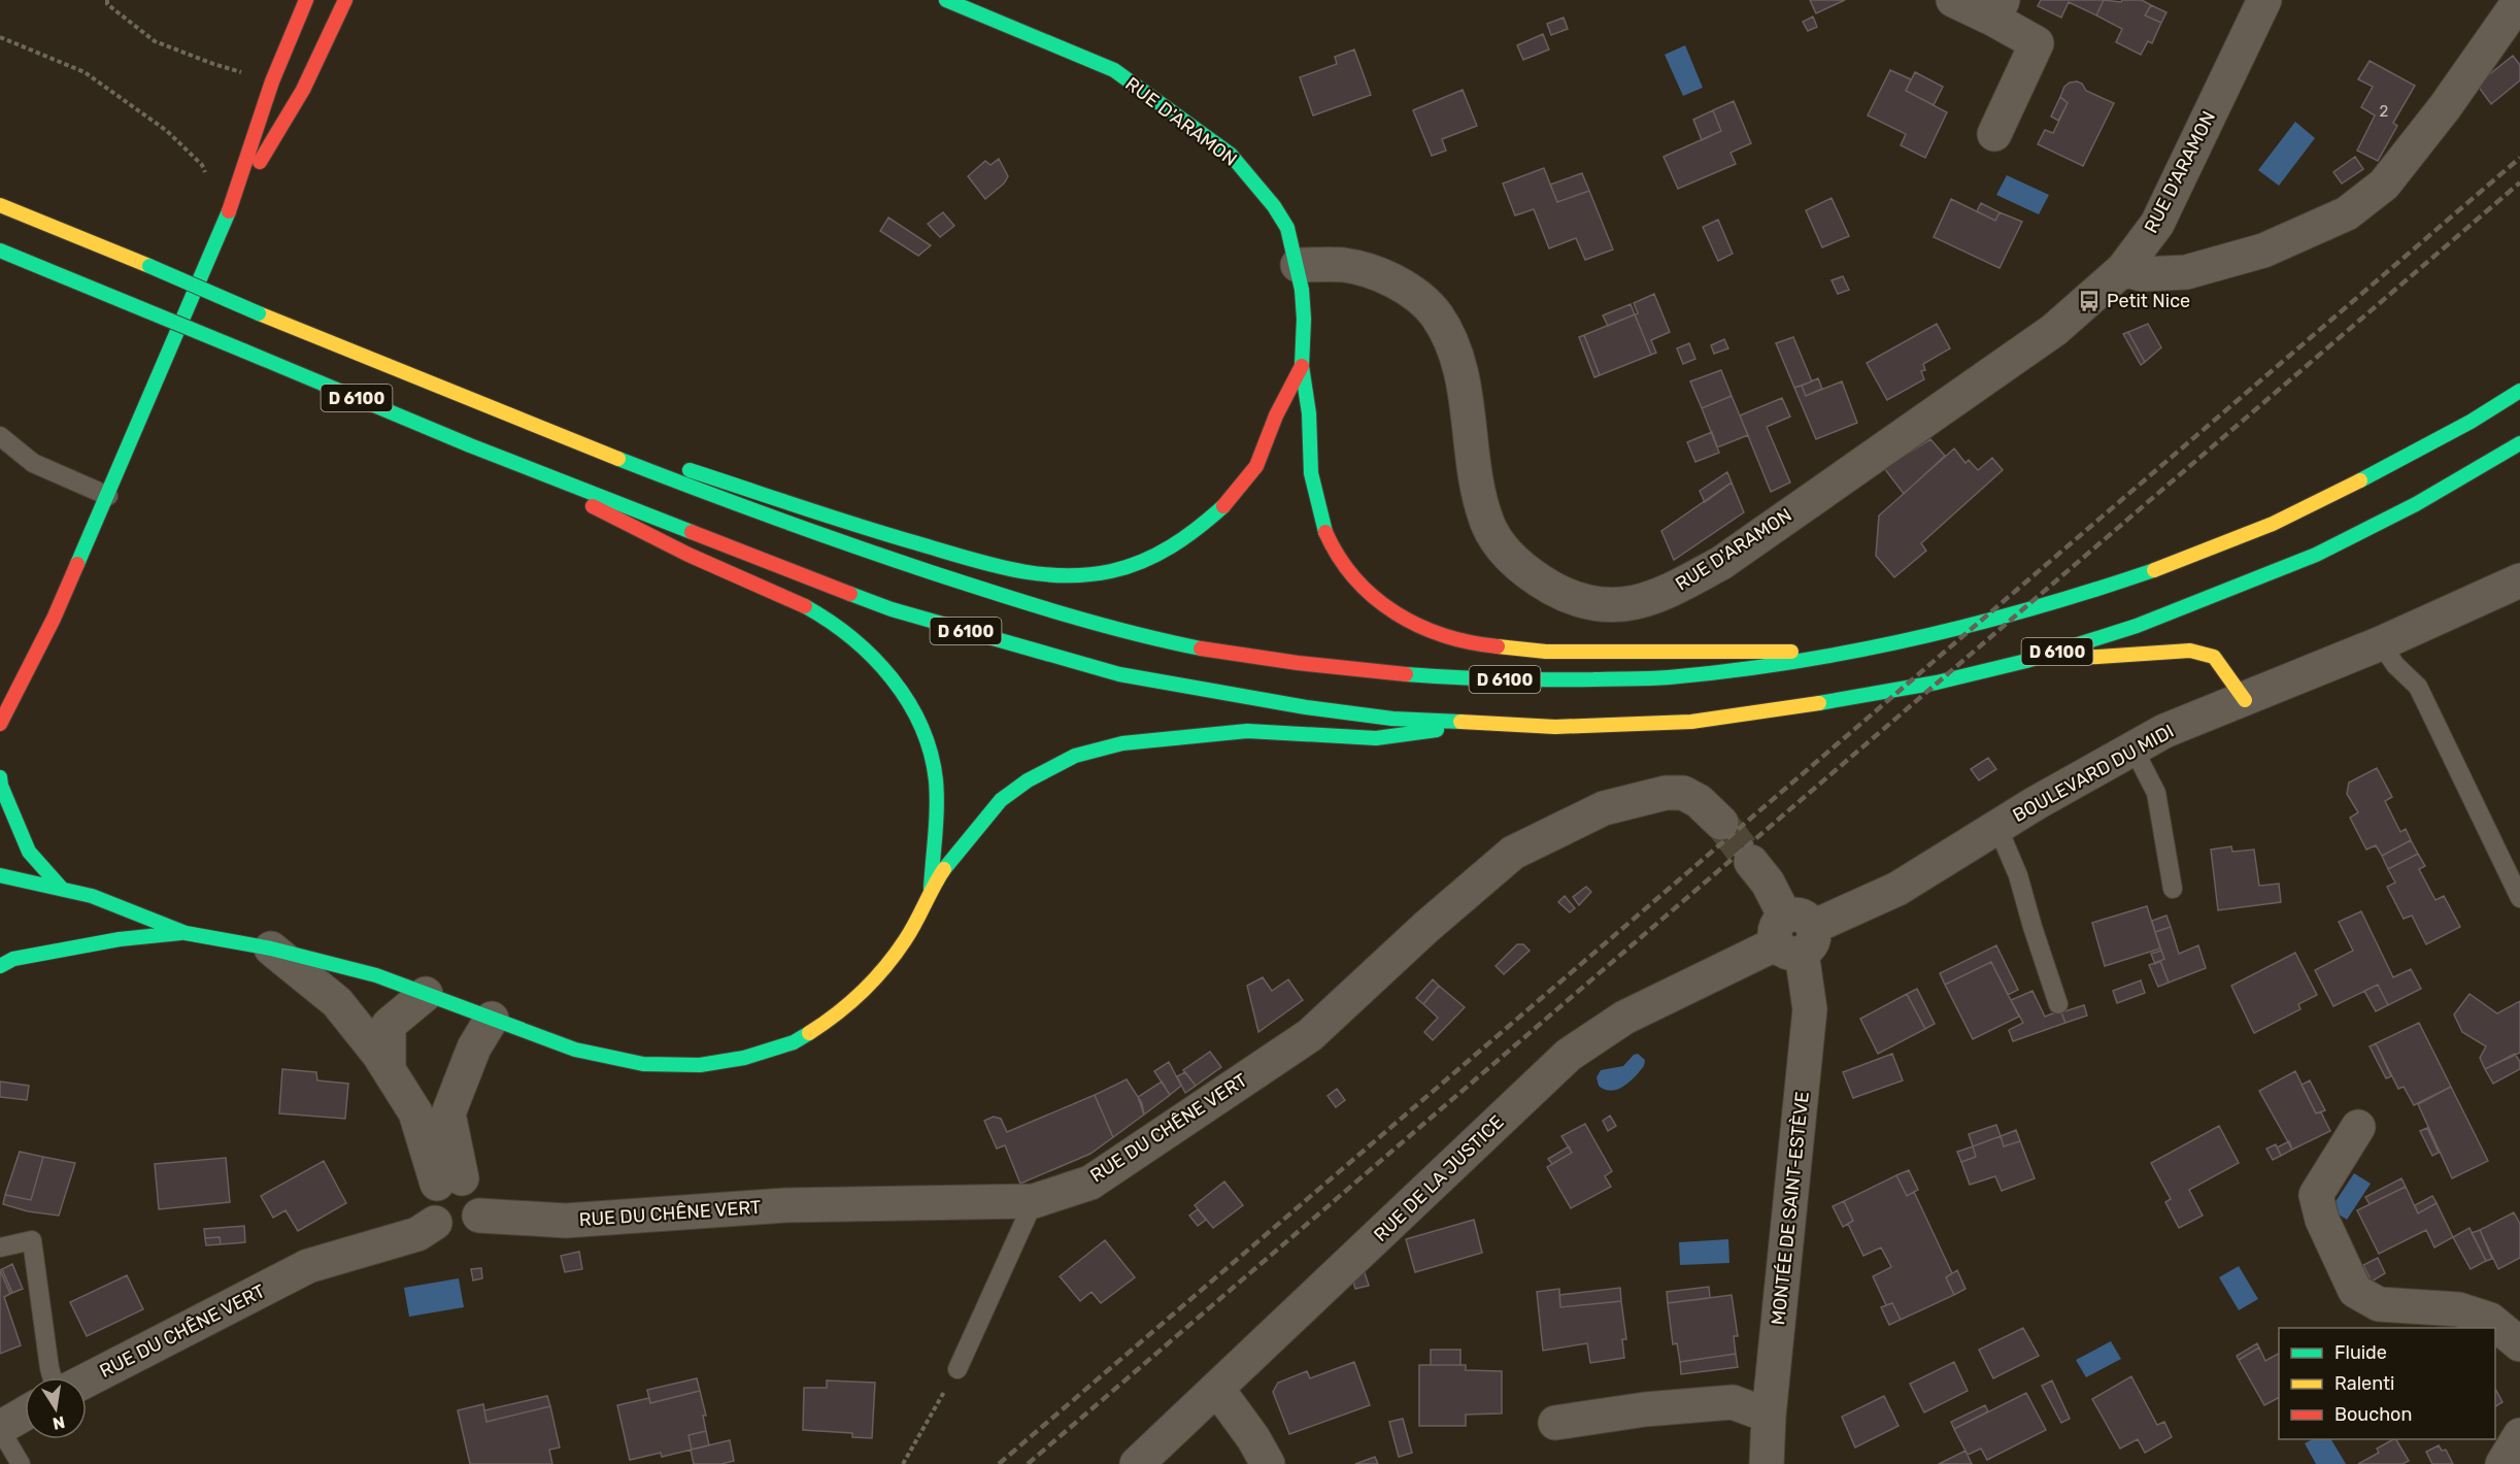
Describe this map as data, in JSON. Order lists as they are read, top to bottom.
{
  "streets": {
    "main road": ["RUE D'ARAMON", "D 6100"],
    "street": [
      "BOULEVARD DU MIDI",
      "RUE DU CHÊNE VERT",
      "RUE DE LA JUSTICE",
      "MONTÉE DE SAINT-ESTÈVE"
    ]
  },
  "crossings": [
    ["BOULEVARD DU MIDI", "RUE DE LA JUSTICE"],
    ["BOULEVARD DU MIDI", "MONTÉE DE SAINT-ESTÈVE"],
    ["RUE DE LA JUSTICE", "MONTÉE DE SAINT-ESTÈVE"]
  ],
  "places": {
    "bus stop": ["Petit Nice"]
  },
  "house_numbers": ["2"],
  "legend": ["Fluide", "Ralenti", "Bouchon"],
  "north": "bottom"
}
